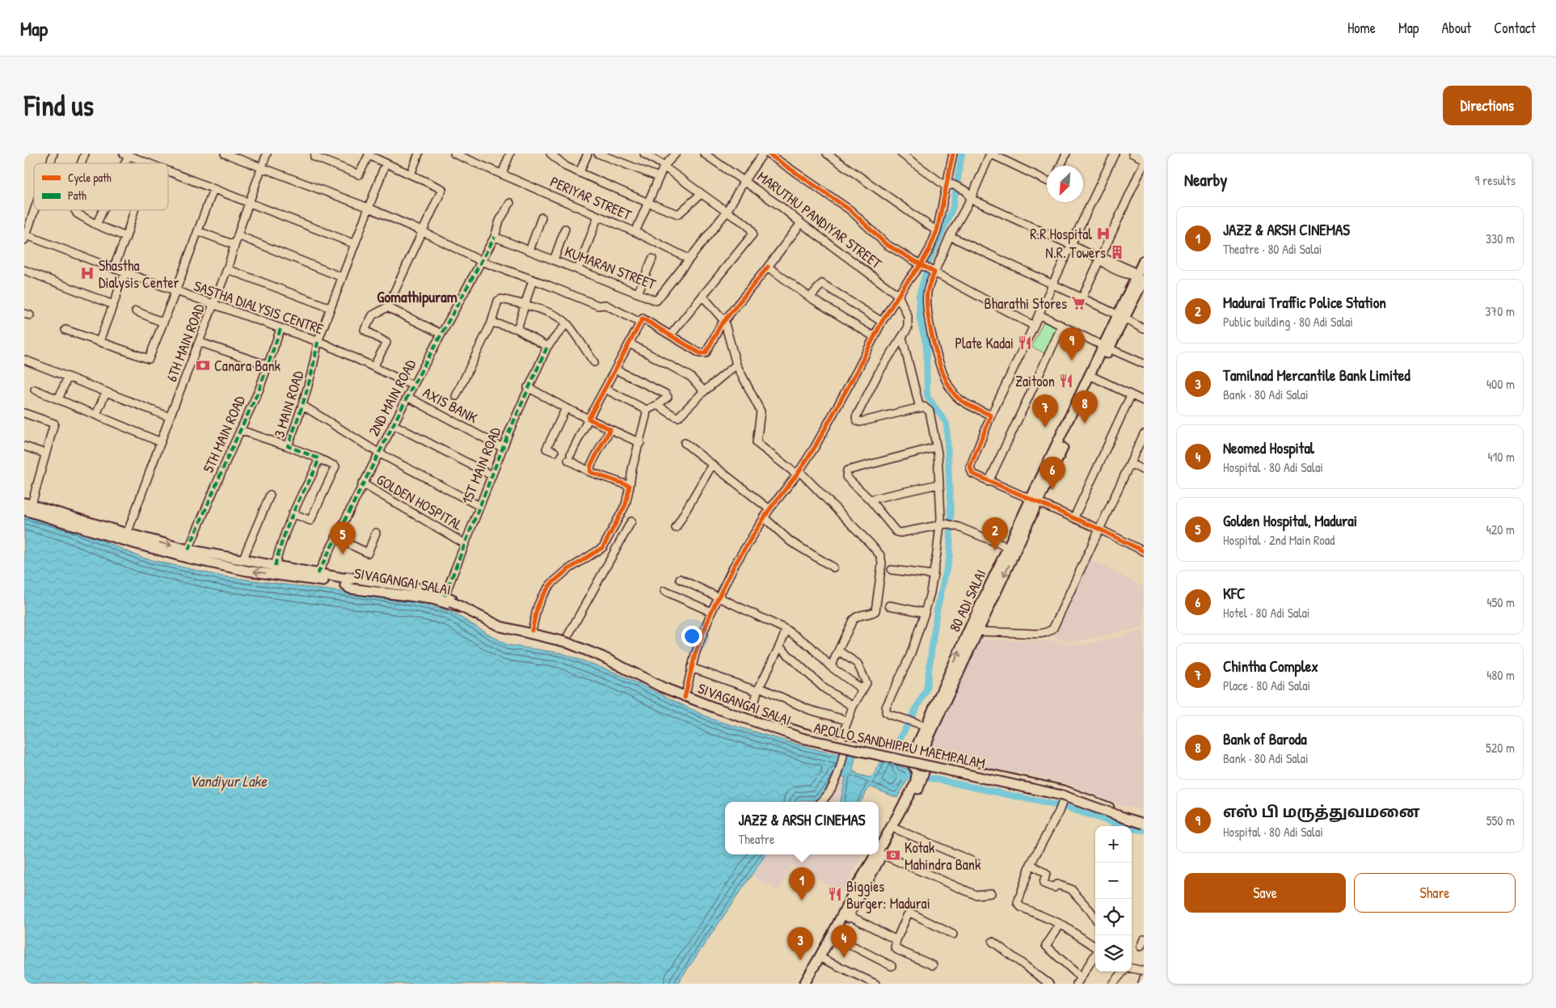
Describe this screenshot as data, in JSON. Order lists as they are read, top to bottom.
{
  "streets": {
    "main road": ["SIVAGANGAI SALAI", "80 ADI SALAI", "APOLLO SANDHIPPU MAEMPALAM"],
    "street": [
      "PERIYAR STREET",
      "MARUTHU PANDIYAR STREET",
      "KUMARAN STREET",
      "SASTHA DIALYSIS CENTRE",
      "6TH MAIN ROAD",
      "2ND MAIN ROAD",
      "3 MAIN ROAD",
      "AXIS BANK",
      "5TH MAIN ROAD",
      "1ST MAIN ROAD",
      "GOLDEN HOSPITAL"
    ]
  },
  "crossings": [
    ["PERIYAR STREET", "KUMARAN STREET"],
    ["KUMARAN STREET", "2ND MAIN ROAD"],
    ["SASTHA DIALYSIS CENTRE", "6TH MAIN ROAD"],
    ["SASTHA DIALYSIS CENTRE", "2ND MAIN ROAD"],
    ["SASTHA DIALYSIS CENTRE", "3 MAIN ROAD"],
    ["SASTHA DIALYSIS CENTRE", "5TH MAIN ROAD"],
    ["6TH MAIN ROAD", "SIVAGANGAI SALAI"],
    ["2ND MAIN ROAD", "AXIS BANK"],
    ["2ND MAIN ROAD", "GOLDEN HOSPITAL"],
    ["2ND MAIN ROAD", "SIVAGANGAI SALAI"],
    ["AXIS BANK", "1ST MAIN ROAD"],
    ["5TH MAIN ROAD", "SIVAGANGAI SALAI"],
    ["1ST MAIN ROAD", "GOLDEN HOSPITAL"],
    ["1ST MAIN ROAD", "SIVAGANGAI SALAI"],
    ["1ST MAIN ROAD", "APOLLO SANDHIPPU MAEMPALAM"],
    ["SIVAGANGAI SALAI", "80 ADI SALAI"],
    ["SIVAGANGAI SALAI", "APOLLO SANDHIPPU MAEMPALAM"]
  ],
  "districts": ["Gomathipuram"],
  "water": ["Vandiyur Lake"],
  "places": {
    "hospital": ["R.R Hospital", "Shastha Dialysis Center"],
    "building": ["N.R. Towers"],
    "supermarket": ["Bharathi Stores"],
    "restaurant": ["Plate Kadai", "Zaitoon", "Biggies Burger: Madurai"],
    "bank": ["Canara Bank", "Kotak Mahindra Bank"]
  },
  "legend": ["Cycle path", "Path"],
  "north": "bottom left",
  "page": {
    "header": "Map",
    "nav": [
      "Home",
      "Map",
      "About",
      "Contact"
    ],
    "buttons": [
      "Directions",
      ["Save", "Share"]
    ],
    "title": "Find us",
    "heading": ["Nearby", "9 results"],
    "list": [
      {
        "mark": "1",
        "name": "JAZZ & ARSH CINEMAS",
        "note": "Theatre · 80 Adi Salai",
        "value": "330 m"
      },
      {
        "mark": "2",
        "name": "Madurai Traffic Police Station",
        "note": "Public building · 80 Adi Salai",
        "value": "370 m"
      },
      {
        "mark": "3",
        "name": "Tamilnad Mercantile Bank Limited",
        "note": "Bank · 80 Adi Salai",
        "value": "400 m"
      },
      {
        "mark": "4",
        "name": "Neomed Hospital",
        "note": "Hospital · 80 Adi Salai",
        "value": "410 m"
      },
      {
        "mark": "5",
        "name": "Golden Hospital, Madurai",
        "note": "Hospital · 2nd Main Road",
        "value": "420 m"
      },
      {
        "mark": "6",
        "name": "KFC",
        "note": "Hotel · 80 Adi Salai",
        "value": "450 m"
      },
      {
        "mark": "7",
        "name": "Chintha Complex",
        "note": "Place · 80 Adi Salai",
        "value": "480 m"
      },
      {
        "mark": "8",
        "name": "Bank of Baroda",
        "note": "Bank · 80 Adi Salai",
        "value": "520 m"
      },
      {
        "mark": "9",
        "name": "எஸ் பி மருத்துவமனை",
        "note": "Hospital · 80 Adi Salai",
        "value": "550 m"
      }
    ],
    "pins": [
      "9",
      "8",
      "7",
      "6",
      "2",
      "5",
      "1",
      "4",
      "3"
    ],
    "popup": ["JAZZ & ARSH CINEMAS", "Theatre"],
    "map_buttons": ["+", "−"]
  }
}
